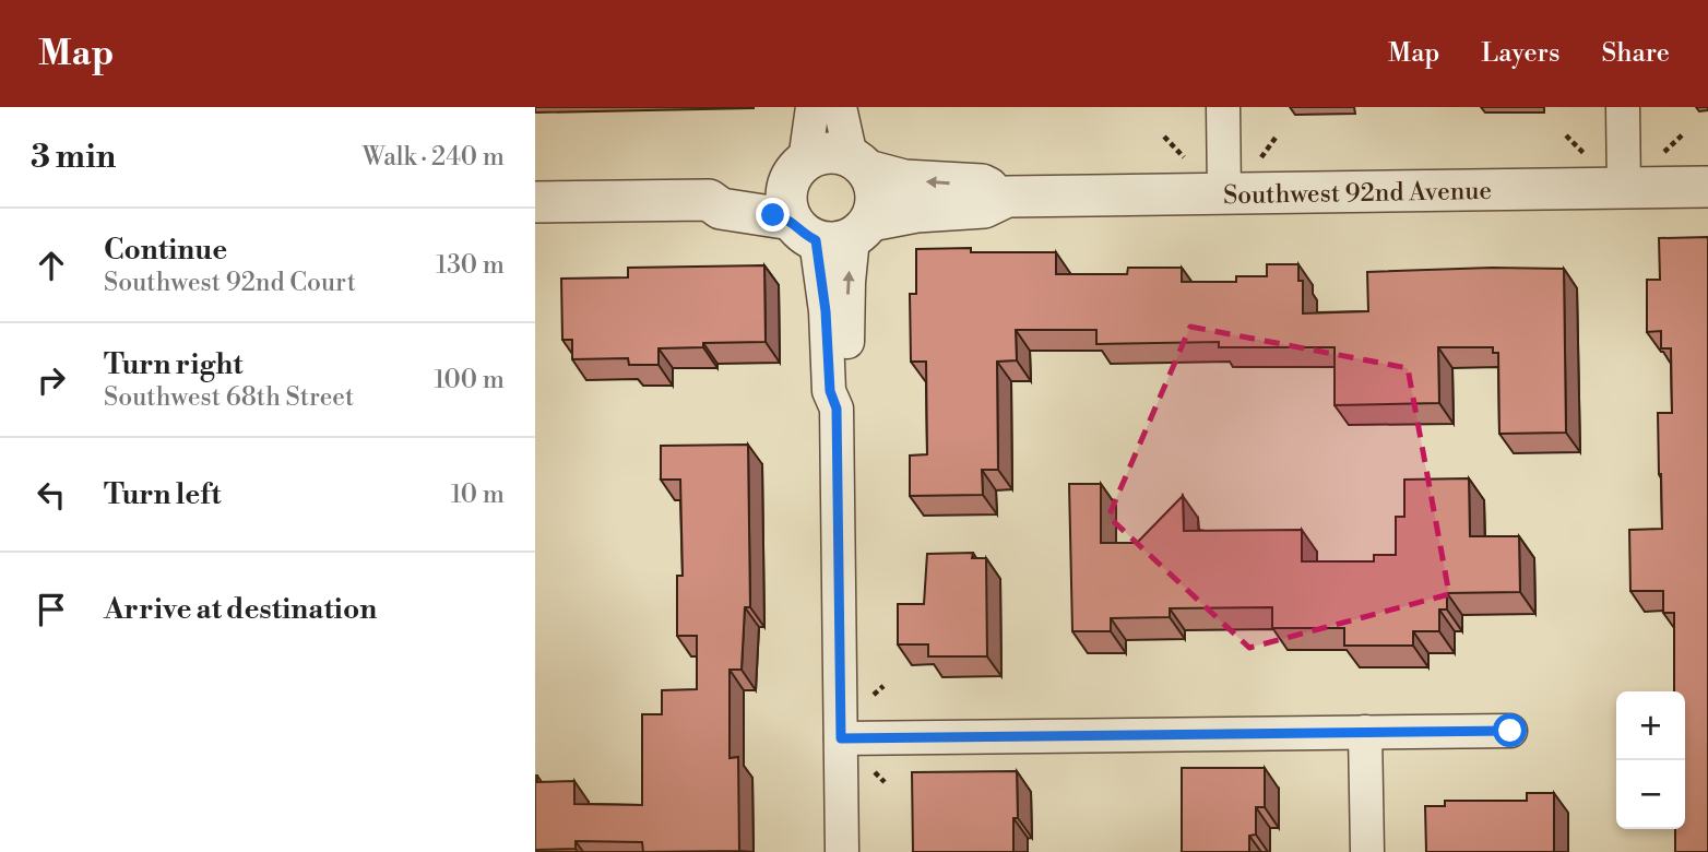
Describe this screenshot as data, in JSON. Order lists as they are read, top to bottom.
{
  "streets": {
    "street": ["Southwest 92nd Avenue"]
  },
  "page": {
    "header": "Map",
    "nav": ["Map", "Layers", "Share"],
    "heading": ["3 min", "Walk · 240 m"],
    "list": [
      ["Continue", "Southwest 92nd Court", "130 m"],
      ["Turn right", "Southwest 68th Street", "100 m"],
      ["Turn left", "10 m"],
      "Arrive at destination"
    ],
    "map_buttons": ["+", "−"]
  }
}
